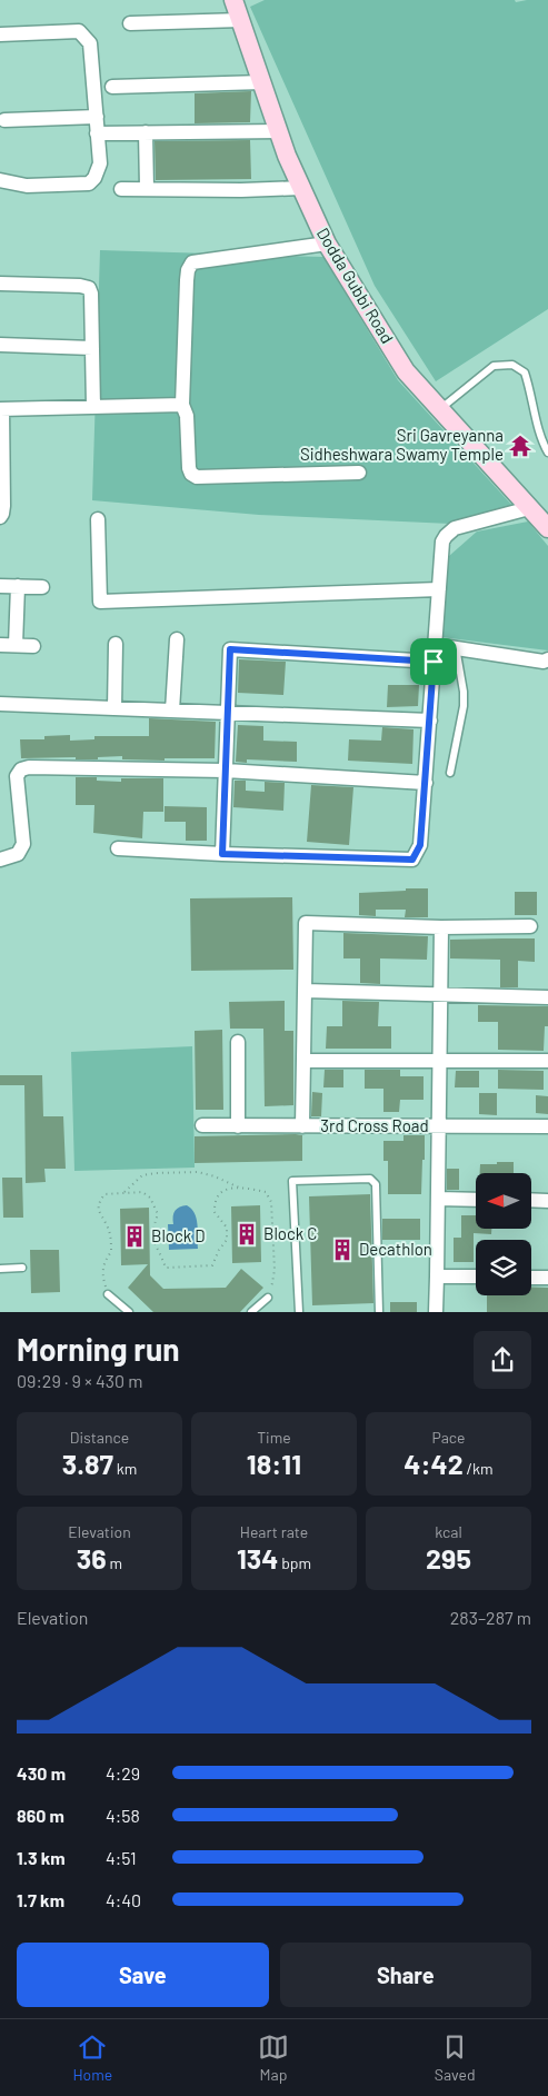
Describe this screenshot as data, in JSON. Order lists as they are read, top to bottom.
{
  "streets": {
    "street": ["Dodda Gubbi Road", "3rd Cross Road"]
  },
  "places": {
    "temple": ["Sri Gavreyanna Sidheshwara Swamy Temple"],
    "building": ["Block C", "Block D", "Decathlon"]
  },
  "north": "left",
  "page": {
    "heading": ["Morning run", "09:29 · 9 × 430 m"],
    "stats": [
      ["Distance", "3.87 km"],
      ["Time", "18:11"],
      ["Pace", "4:42 /km"],
      ["Elevation", "36 m"],
      ["Heart rate", "134 bpm"],
      ["kcal", "295"]
    ],
    "chart": ["Elevation", "283–287 m"],
    "list": [
      {
        "name": "430 m",
        "note": "4:29"
      },
      {
        "name": "860 m",
        "note": "4:58"
      },
      {
        "name": "1.3 km",
        "note": "4:51"
      },
      {
        "name": "1.7 km",
        "note": "4:40"
      }
    ],
    "buttons": ["Save", "Share"],
    "tabs": ["Home", "Map", "Saved"]
  }
}
